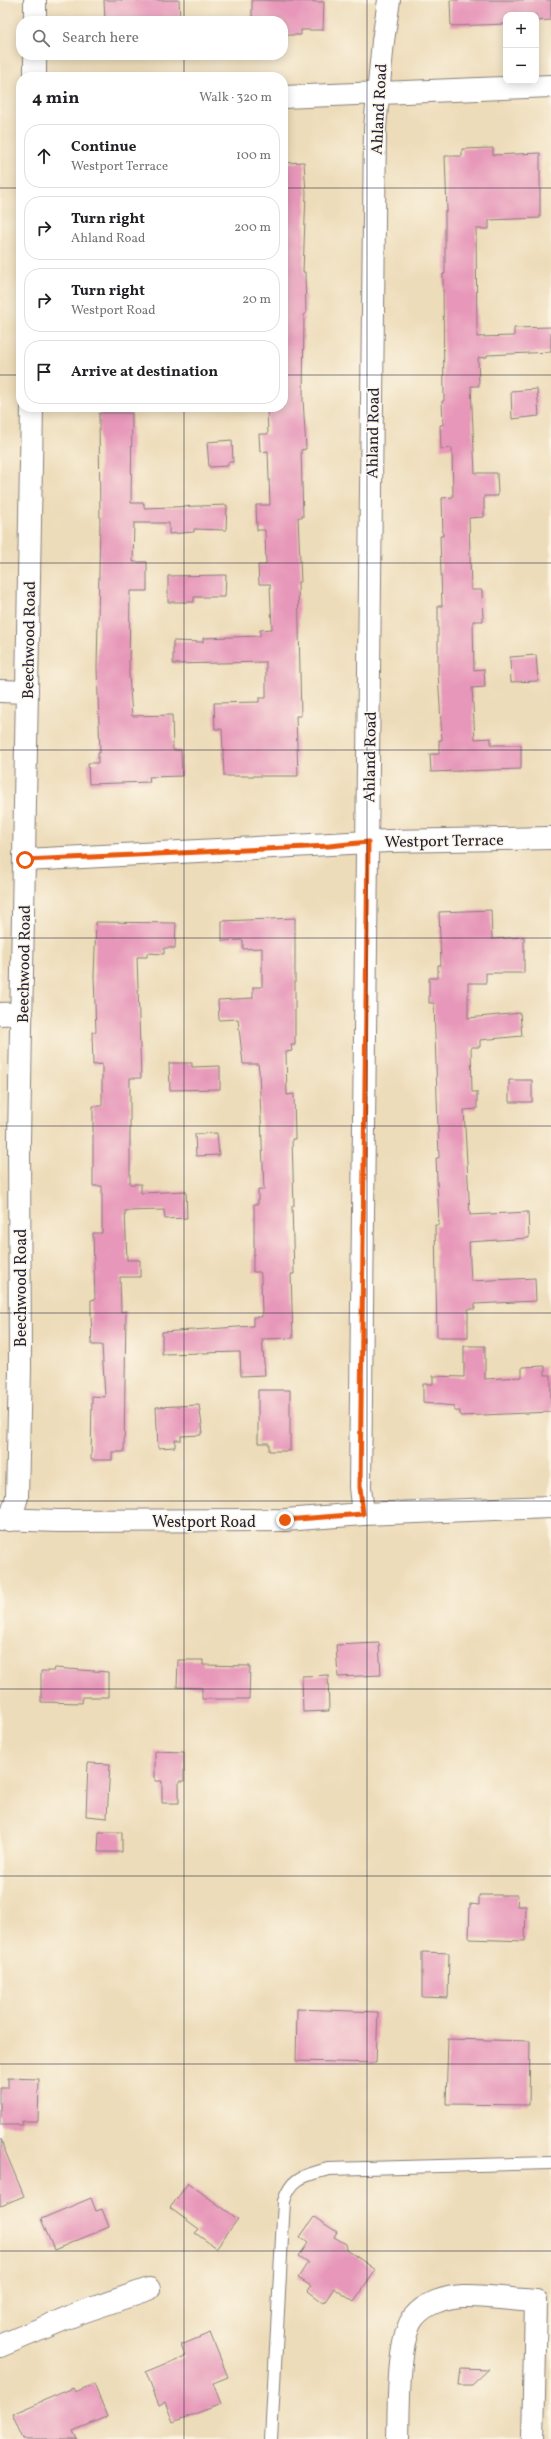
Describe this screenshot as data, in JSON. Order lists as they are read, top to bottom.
{
  "streets": {
    "street": [
      "Ahland Road",
      "Beechwood Road",
      "Westport Terrace",
      "Westport Road"
    ]
  },
  "crossings": [
    ["Ahland Road", "Westport Terrace"],
    ["Ahland Road", "Westport Road"],
    ["Beechwood Road", "Westport Terrace"],
    ["Beechwood Road", "Westport Road"]
  ],
  "page": {
    "map_buttons": ["+", "−"],
    "search": "Search here",
    "heading": ["4 min", "Walk · 320 m"],
    "list": [
      ["Continue", "Westport Terrace", "100 m"],
      ["Turn right", "Ahland Road", "200 m"],
      ["Turn right", "Westport Road", "20 m"],
      "Arrive at destination"
    ]
  }
}
